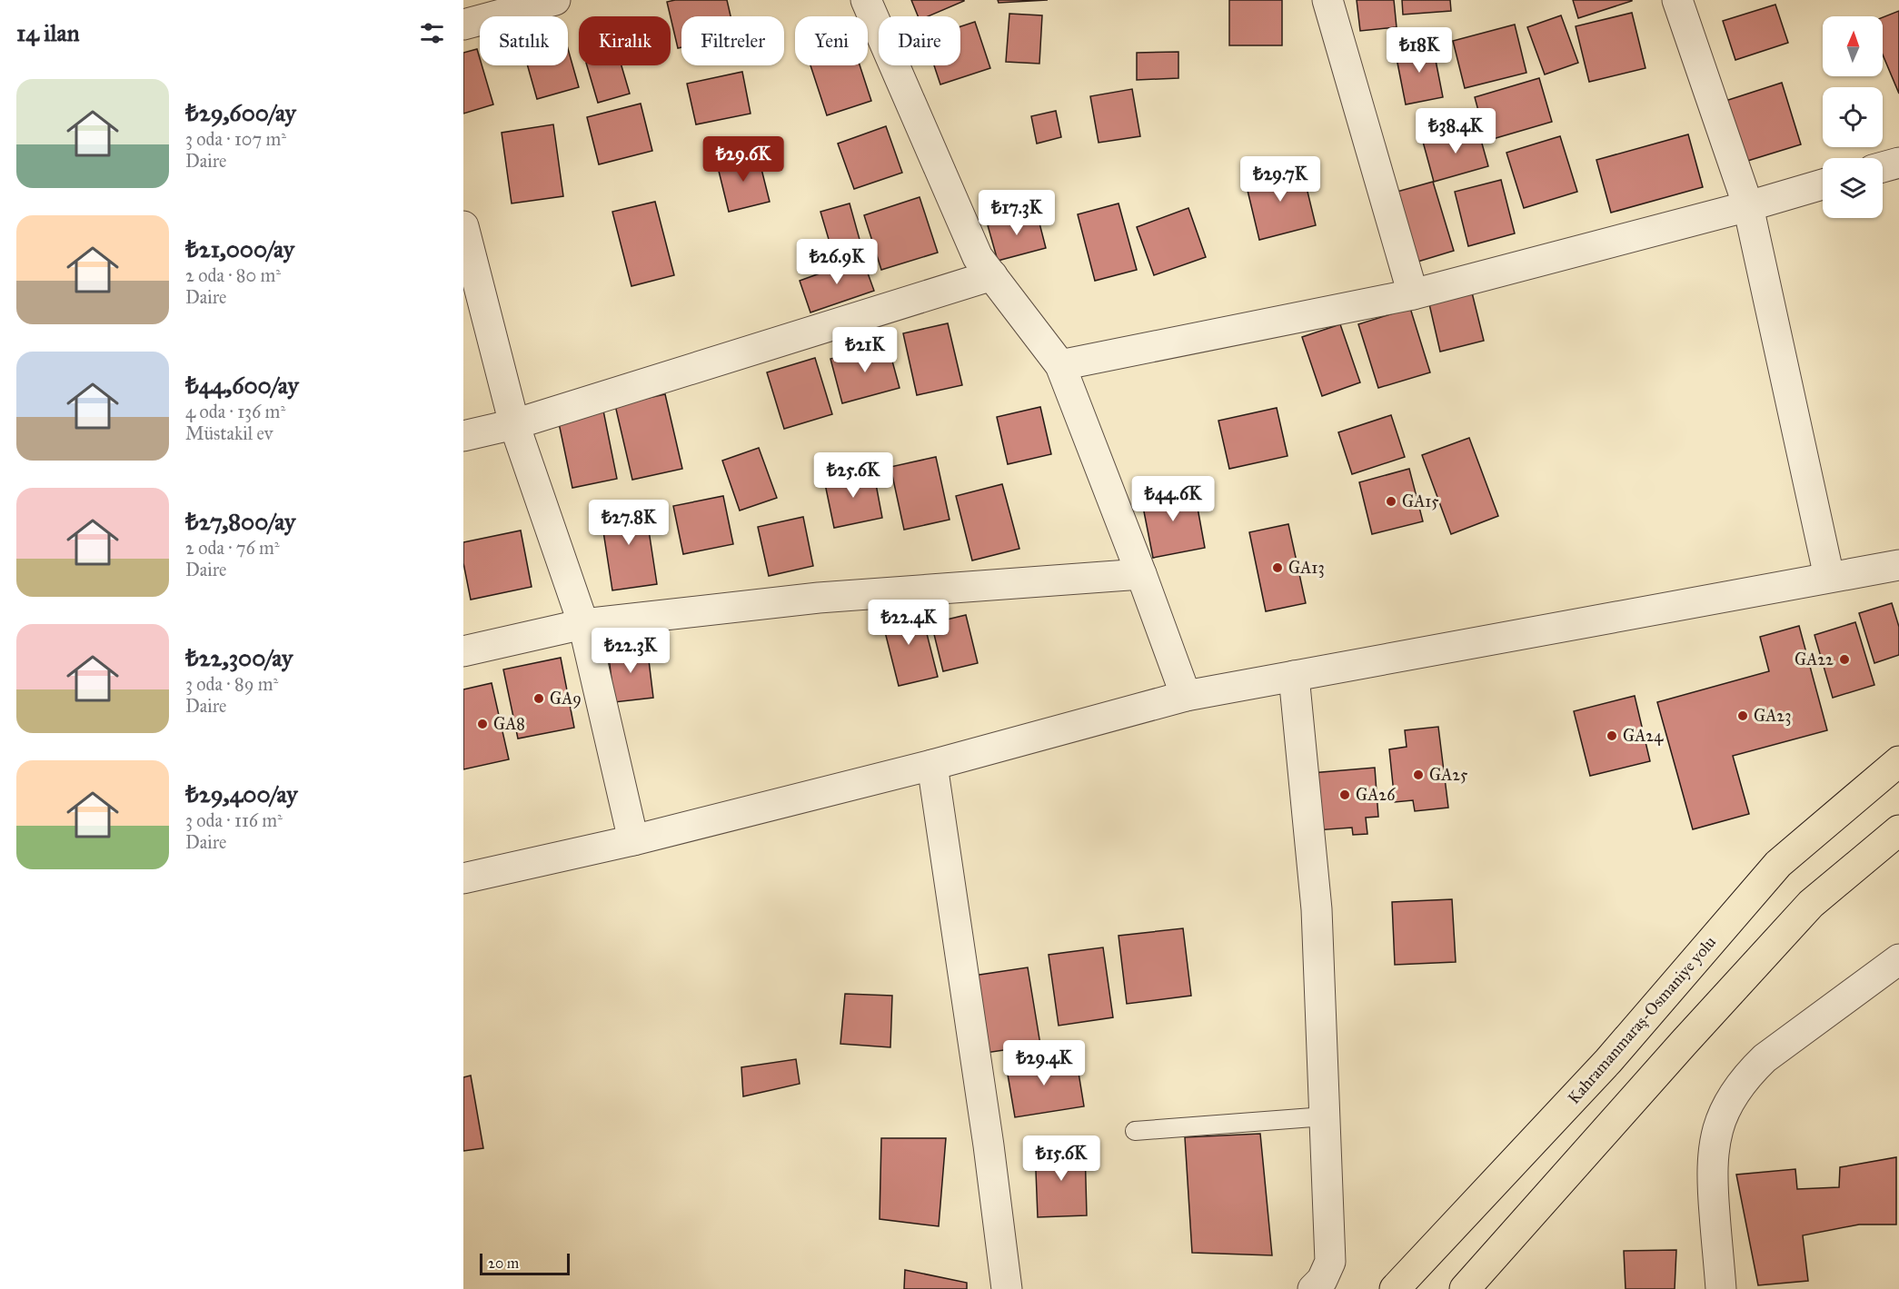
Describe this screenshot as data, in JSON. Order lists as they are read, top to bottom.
{
  "streets": {
    "highway": ["Kahramanmaraş-Osmaniye yolu"]
  },
  "places": [
    "GA15",
    "GA13",
    "GA22",
    "GA9",
    "GA23",
    "GA8",
    "GA24",
    "GA25",
    "GA26"
  ],
  "scale_bar": "20 m",
  "north": "top",
  "page": {
    "heading": "14 ilan",
    "chip": [
      "Satılık",
      "Kiralık",
      "Filtreler",
      "Yeni",
      "Daire"
    ],
    "price": [
      "₺18K",
      "₺38.4K",
      "₺29.6K",
      "₺29.7K",
      "₺17.3K",
      "₺26.9K",
      "₺21K",
      "₺25.6K",
      "₺44.6K",
      "₺27.8K",
      "₺22.4K",
      "₺22.3K",
      "₺29.4K",
      "₺15.6K"
    ],
    "list": [
      {
        "name": "₺29,600/ay",
        "note": "3 oda · 107 m² · Daire"
      },
      {
        "name": "₺21,000/ay",
        "note": "2 oda · 80 m² · Daire"
      },
      {
        "name": "₺44,600/ay",
        "note": "4 oda · 136 m² · Müstakil ev"
      },
      {
        "name": "₺27,800/ay",
        "note": "2 oda · 76 m² · Daire"
      },
      {
        "name": "₺22,300/ay",
        "note": "3 oda · 89 m² · Daire"
      },
      {
        "name": "₺29,400/ay",
        "note": "3 oda · 116 m² · Daire"
      }
    ],
    "scale": "20 m"
  }
}
